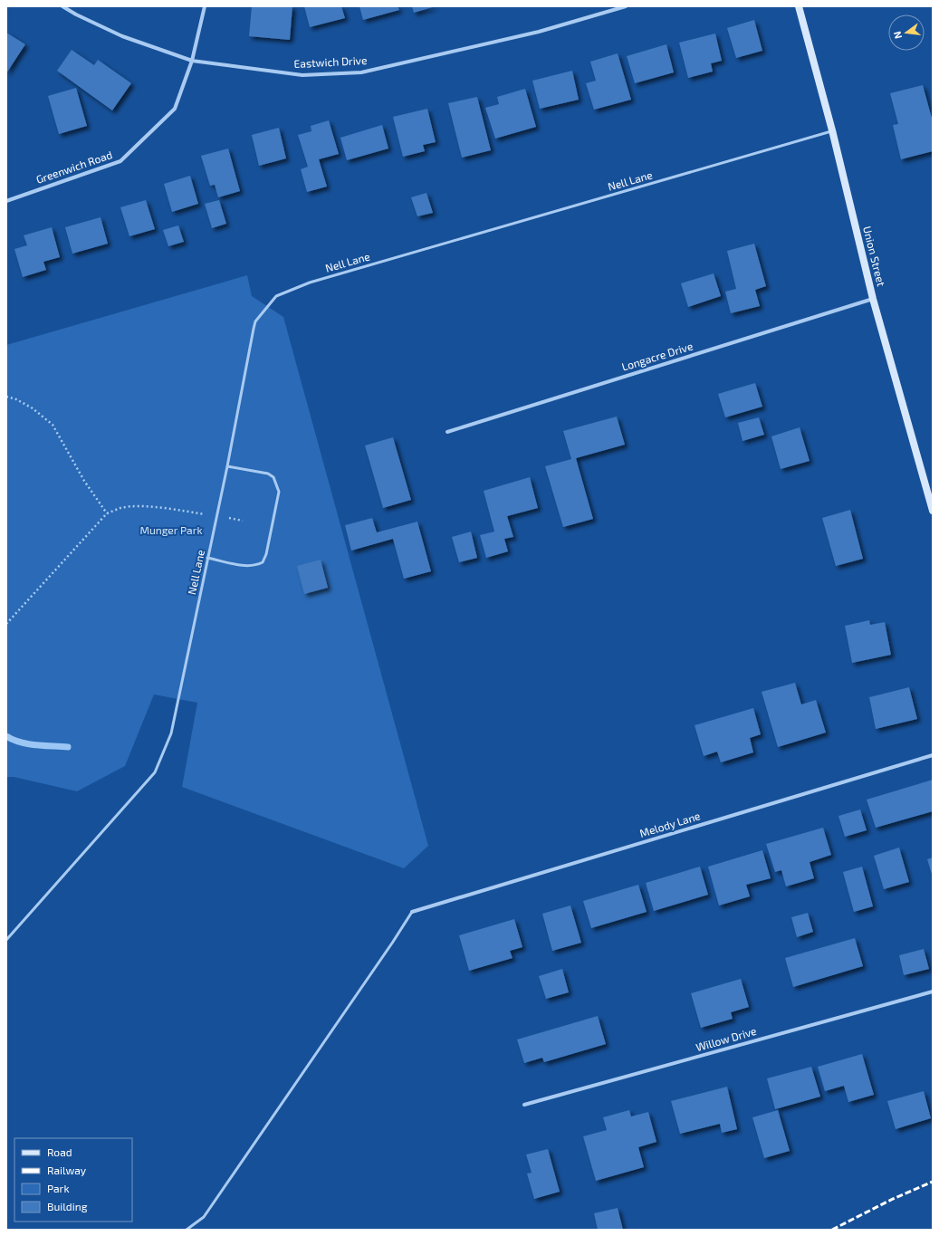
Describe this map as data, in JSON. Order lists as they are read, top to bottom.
{
  "streets": {
    "main road": ["Union Street"],
    "street": [
      "Eastwich Drive",
      "Greenwich Road",
      "Longacre Drive",
      "Melody Lane",
      "Willow Drive"
    ],
    "lane": ["Nell Lane"]
  },
  "crossings": [
    ["Eastwich Drive", "Greenwich Road"],
    ["Nell Lane", "Union Street"],
    ["Union Street", "Longacre Drive"]
  ],
  "parks": ["Munger Park"],
  "legend": [
    "Road",
    "Railway",
    "Park",
    "Building"
  ],
  "north": "left"
}
